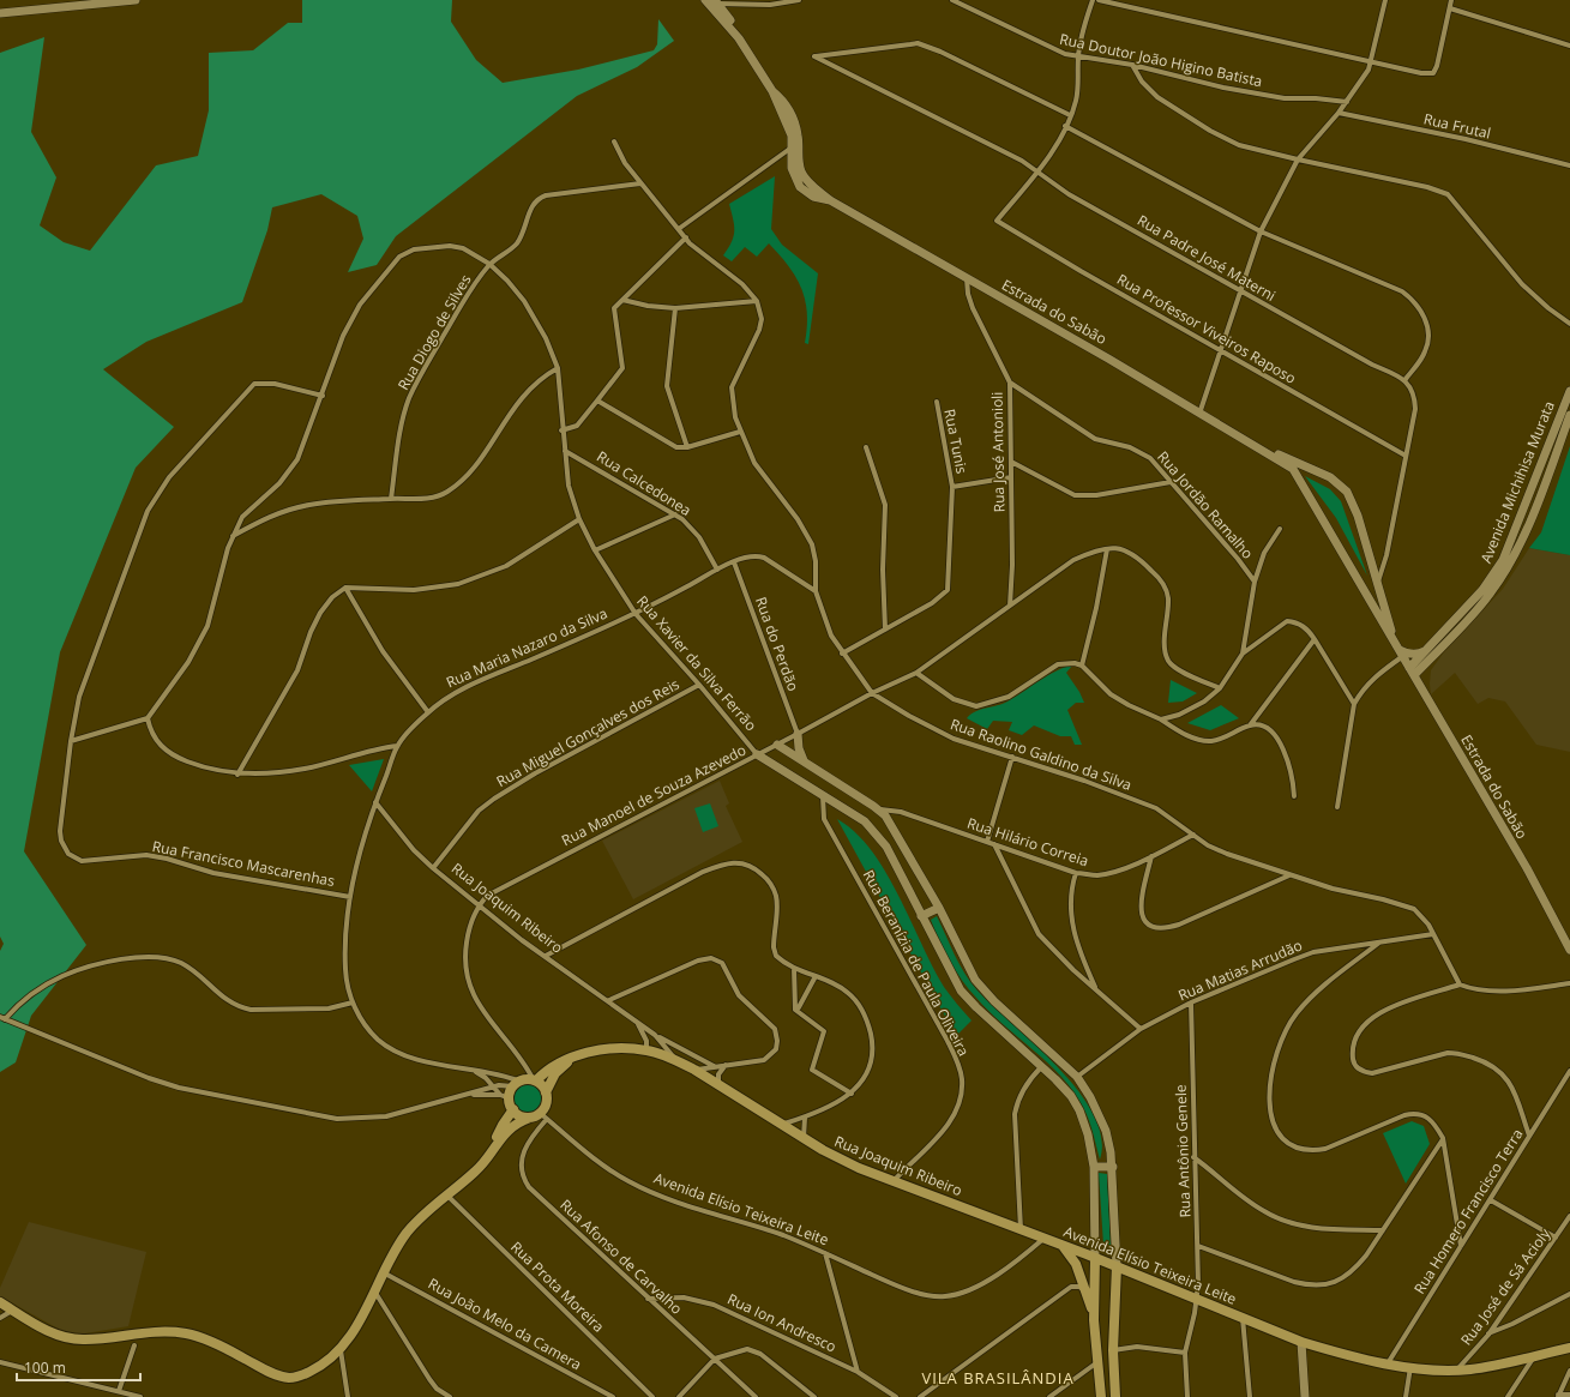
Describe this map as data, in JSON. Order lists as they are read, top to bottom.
{
  "streets": {
    "main road": ["Rua Joaquim Ribeiro", "Avenida Elísio Teixeira Leite"],
    "street": [
      "Rua Doutor João Higino Batista",
      "Rua Frutal",
      "Rua Padre José Materni",
      "Estrada do Sabão",
      "Rua Professor Viveiros Raposo",
      "Rua Diogo de Silves",
      "Rua Tunis",
      "Rua José Antonioli",
      "Avenida Michihisa Murata",
      "Rua Calcedonea",
      "Rua Jordão Ramalho",
      "Rua do Perdão",
      "Rua Maria Nazaro da Silva",
      "Rua Xavier da Silva Ferrão",
      "Rua Miguel Gonçalves dos Reis",
      "Rua Raolino Galdino da Silva",
      "Rua Manoel de Souza Azevedo",
      "Rua Hilário Correia",
      "Rua Francisco Mascarenhas",
      "Rua Beranízia de Paula Oliveira",
      "Rua Matias Arrudão",
      "Rua Antônio Genele",
      "Rua Homero Francisco Terra",
      "Rua Afonso de Carvalho",
      "Rua Prota Moreira",
      "Rua José de Sá Acioly",
      "Rua Ion Andresco",
      "Rua João Melo da Camera"
    ]
  },
  "crossings": [
    ["Rua Padre José Materni", "Rua Professor Viveiros Raposo"],
    ["Estrada do Sabão", "Rua José Antonioli"],
    ["Estrada do Sabão", "Avenida Michihisa Murata"],
    ["Rua Diogo de Silves", "Rua Xavier da Silva Ferrão"],
    ["Rua José Antonioli", "Rua Jordão Ramalho"],
    ["Rua José Antonioli", "Rua Manoel de Souza Azevedo"],
    ["Rua Calcedonea", "Rua Maria Nazaro da Silva"],
    ["Rua Calcedonea", "Rua Xavier da Silva Ferrão"],
    ["Rua do Perdão", "Rua Maria Nazaro da Silva"],
    ["Rua do Perdão", "Rua Manoel de Souza Azevedo"],
    ["Rua Maria Nazaro da Silva", "Rua Xavier da Silva Ferrão"],
    ["Rua Maria Nazaro da Silva", "Rua Raolino Galdino da Silva"],
    ["Rua Maria Nazaro da Silva", "Rua Manoel de Souza Azevedo"],
    ["Rua Maria Nazaro da Silva", "Rua Francisco Mascarenhas"],
    ["Rua Maria Nazaro da Silva", "Rua Joaquim Ribeiro"],
    ["Rua Maria Nazaro da Silva", "Avenida Elísio Teixeira Leite"],
    ["Rua Maria Nazaro da Silva", "Rua Afonso de Carvalho"],
    ["Rua Xavier da Silva Ferrão", "Rua Miguel Gonçalves dos Reis"],
    ["Rua Xavier da Silva Ferrão", "Rua Manoel de Souza Azevedo"],
    ["Rua Miguel Gonçalves dos Reis", "Rua Joaquim Ribeiro"],
    ["Rua Raolino Galdino da Silva", "Rua Manoel de Souza Azevedo"],
    ["Rua Raolino Galdino da Silva", "Rua Hilário Correia"],
    ["Rua Raolino Galdino da Silva", "Rua Matias Arrudão"],
    ["Rua Manoel de Souza Azevedo", "Rua Joaquim Ribeiro"],
    ["Rua Manoel de Souza Azevedo", "Avenida Elísio Teixeira Leite"],
    ["Rua Manoel de Souza Azevedo", "Rua Afonso de Carvalho"],
    ["Rua Joaquim Ribeiro", "Rua Beranízia de Paula Oliveira"],
    ["Rua Joaquim Ribeiro", "Avenida Elísio Teixeira Leite"],
    ["Rua Matias Arrudão", "Rua Antônio Genele"],
    ["Rua Antônio Genele", "Avenida Elísio Teixeira Leite"],
    ["Avenida Elísio Teixeira Leite", "Rua Homero Francisco Terra"],
    ["Avenida Elísio Teixeira Leite", "Rua Afonso de Carvalho"],
    ["Avenida Elísio Teixeira Leite", "Rua José de Sá Acioly"],
    ["Rua Afonso de Carvalho", "Rua Ion Andresco"]
  ],
  "districts": ["VILA BRASILÂNDIA"],
  "scale_bar": "100 m"
}
